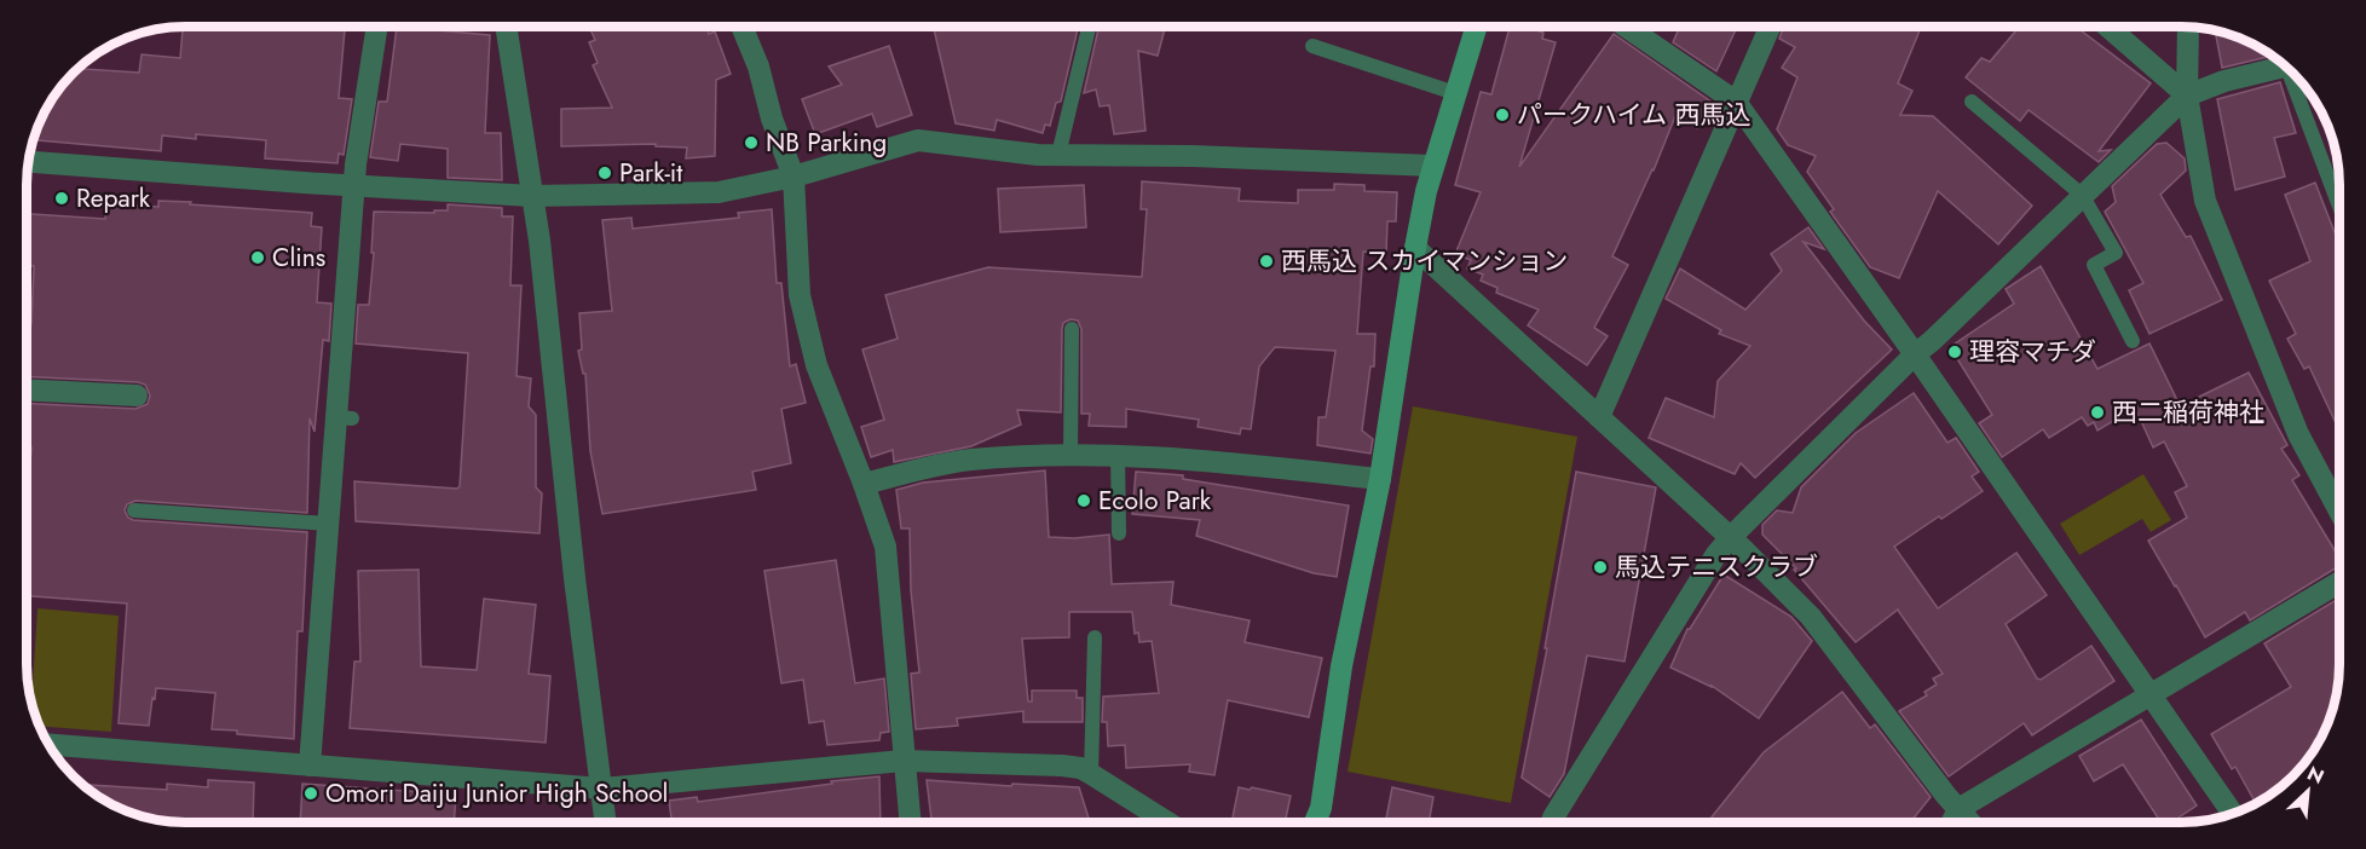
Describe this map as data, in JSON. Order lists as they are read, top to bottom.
{
  "places": [
    "パークハイム 西馬込",
    "NB Parking",
    "Park-it",
    "Repark",
    "Clins",
    "西馬込 スカイマンション",
    "理容マチダ",
    "西二稲荷神社",
    "Ecolo Park",
    "馬込テニスクラブ",
    "Omori Daiju Junior High School"
  ],
  "north": "top right"
}
